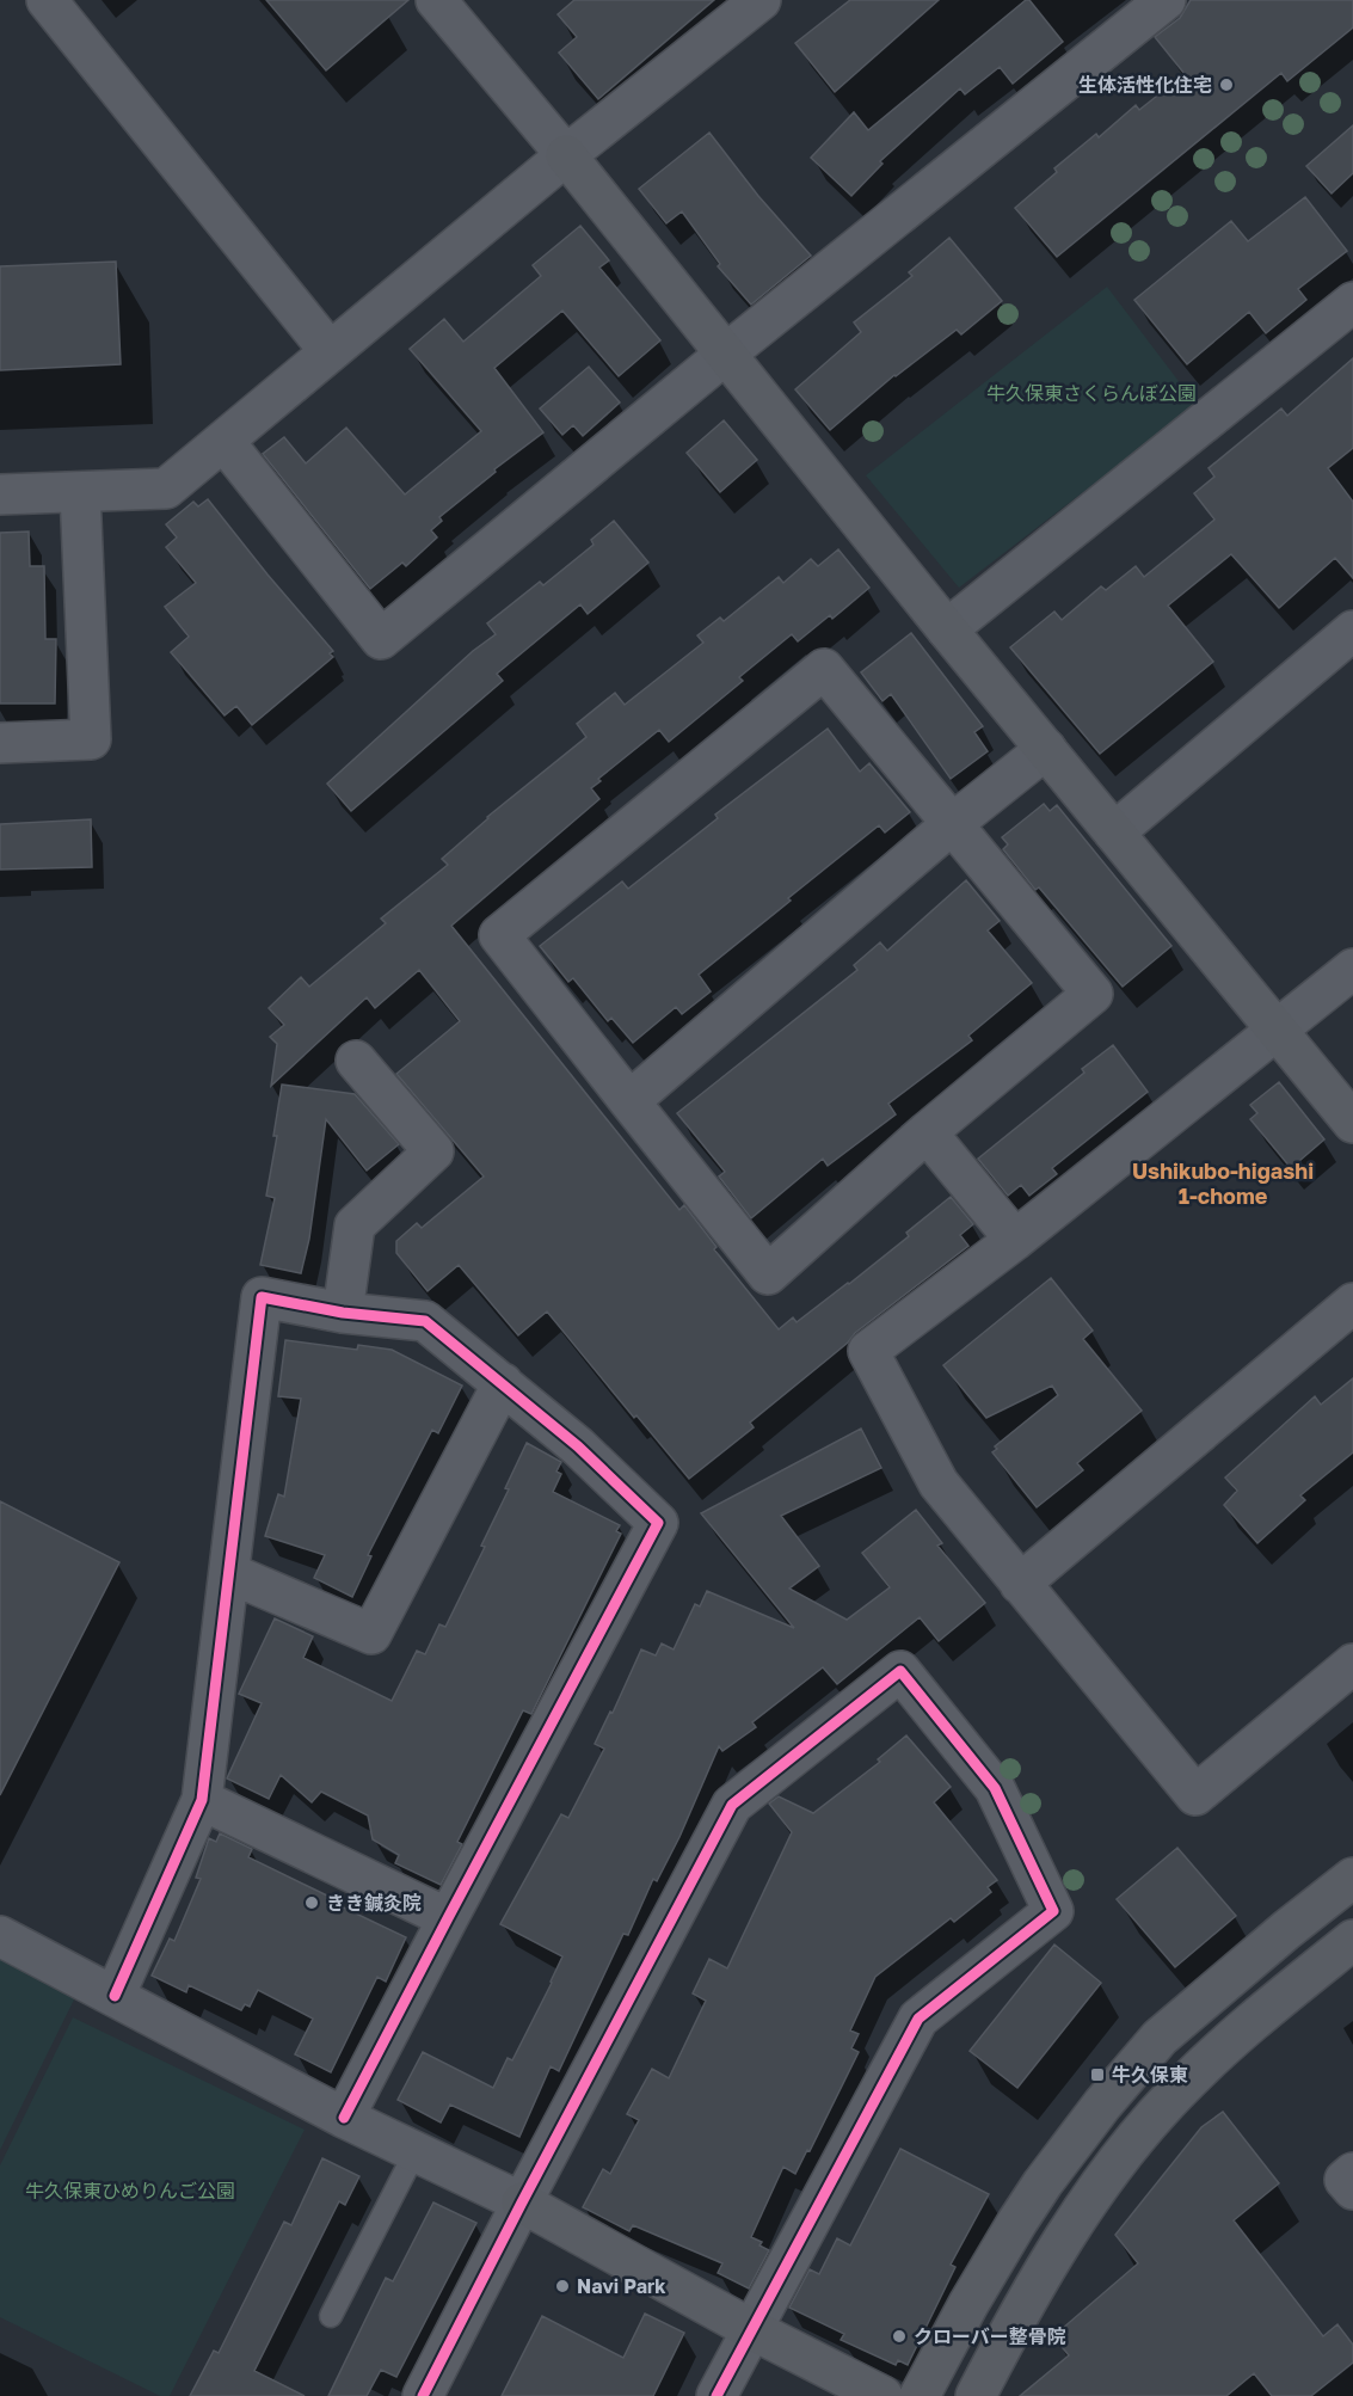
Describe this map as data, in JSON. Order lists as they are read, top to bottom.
{
  "districts": ["Ushikubo-higashi 1-chome"],
  "parks": ["牛久保東さくらんぼ公園", "牛久保東ひめりんご公園"],
  "places": {
    "other": [
      "生体活性化住宅",
      "きき鍼灸院",
      "Navi Park",
      "クローバー整骨院"
    ],
    "transit": ["牛久保東"]
  }
}
